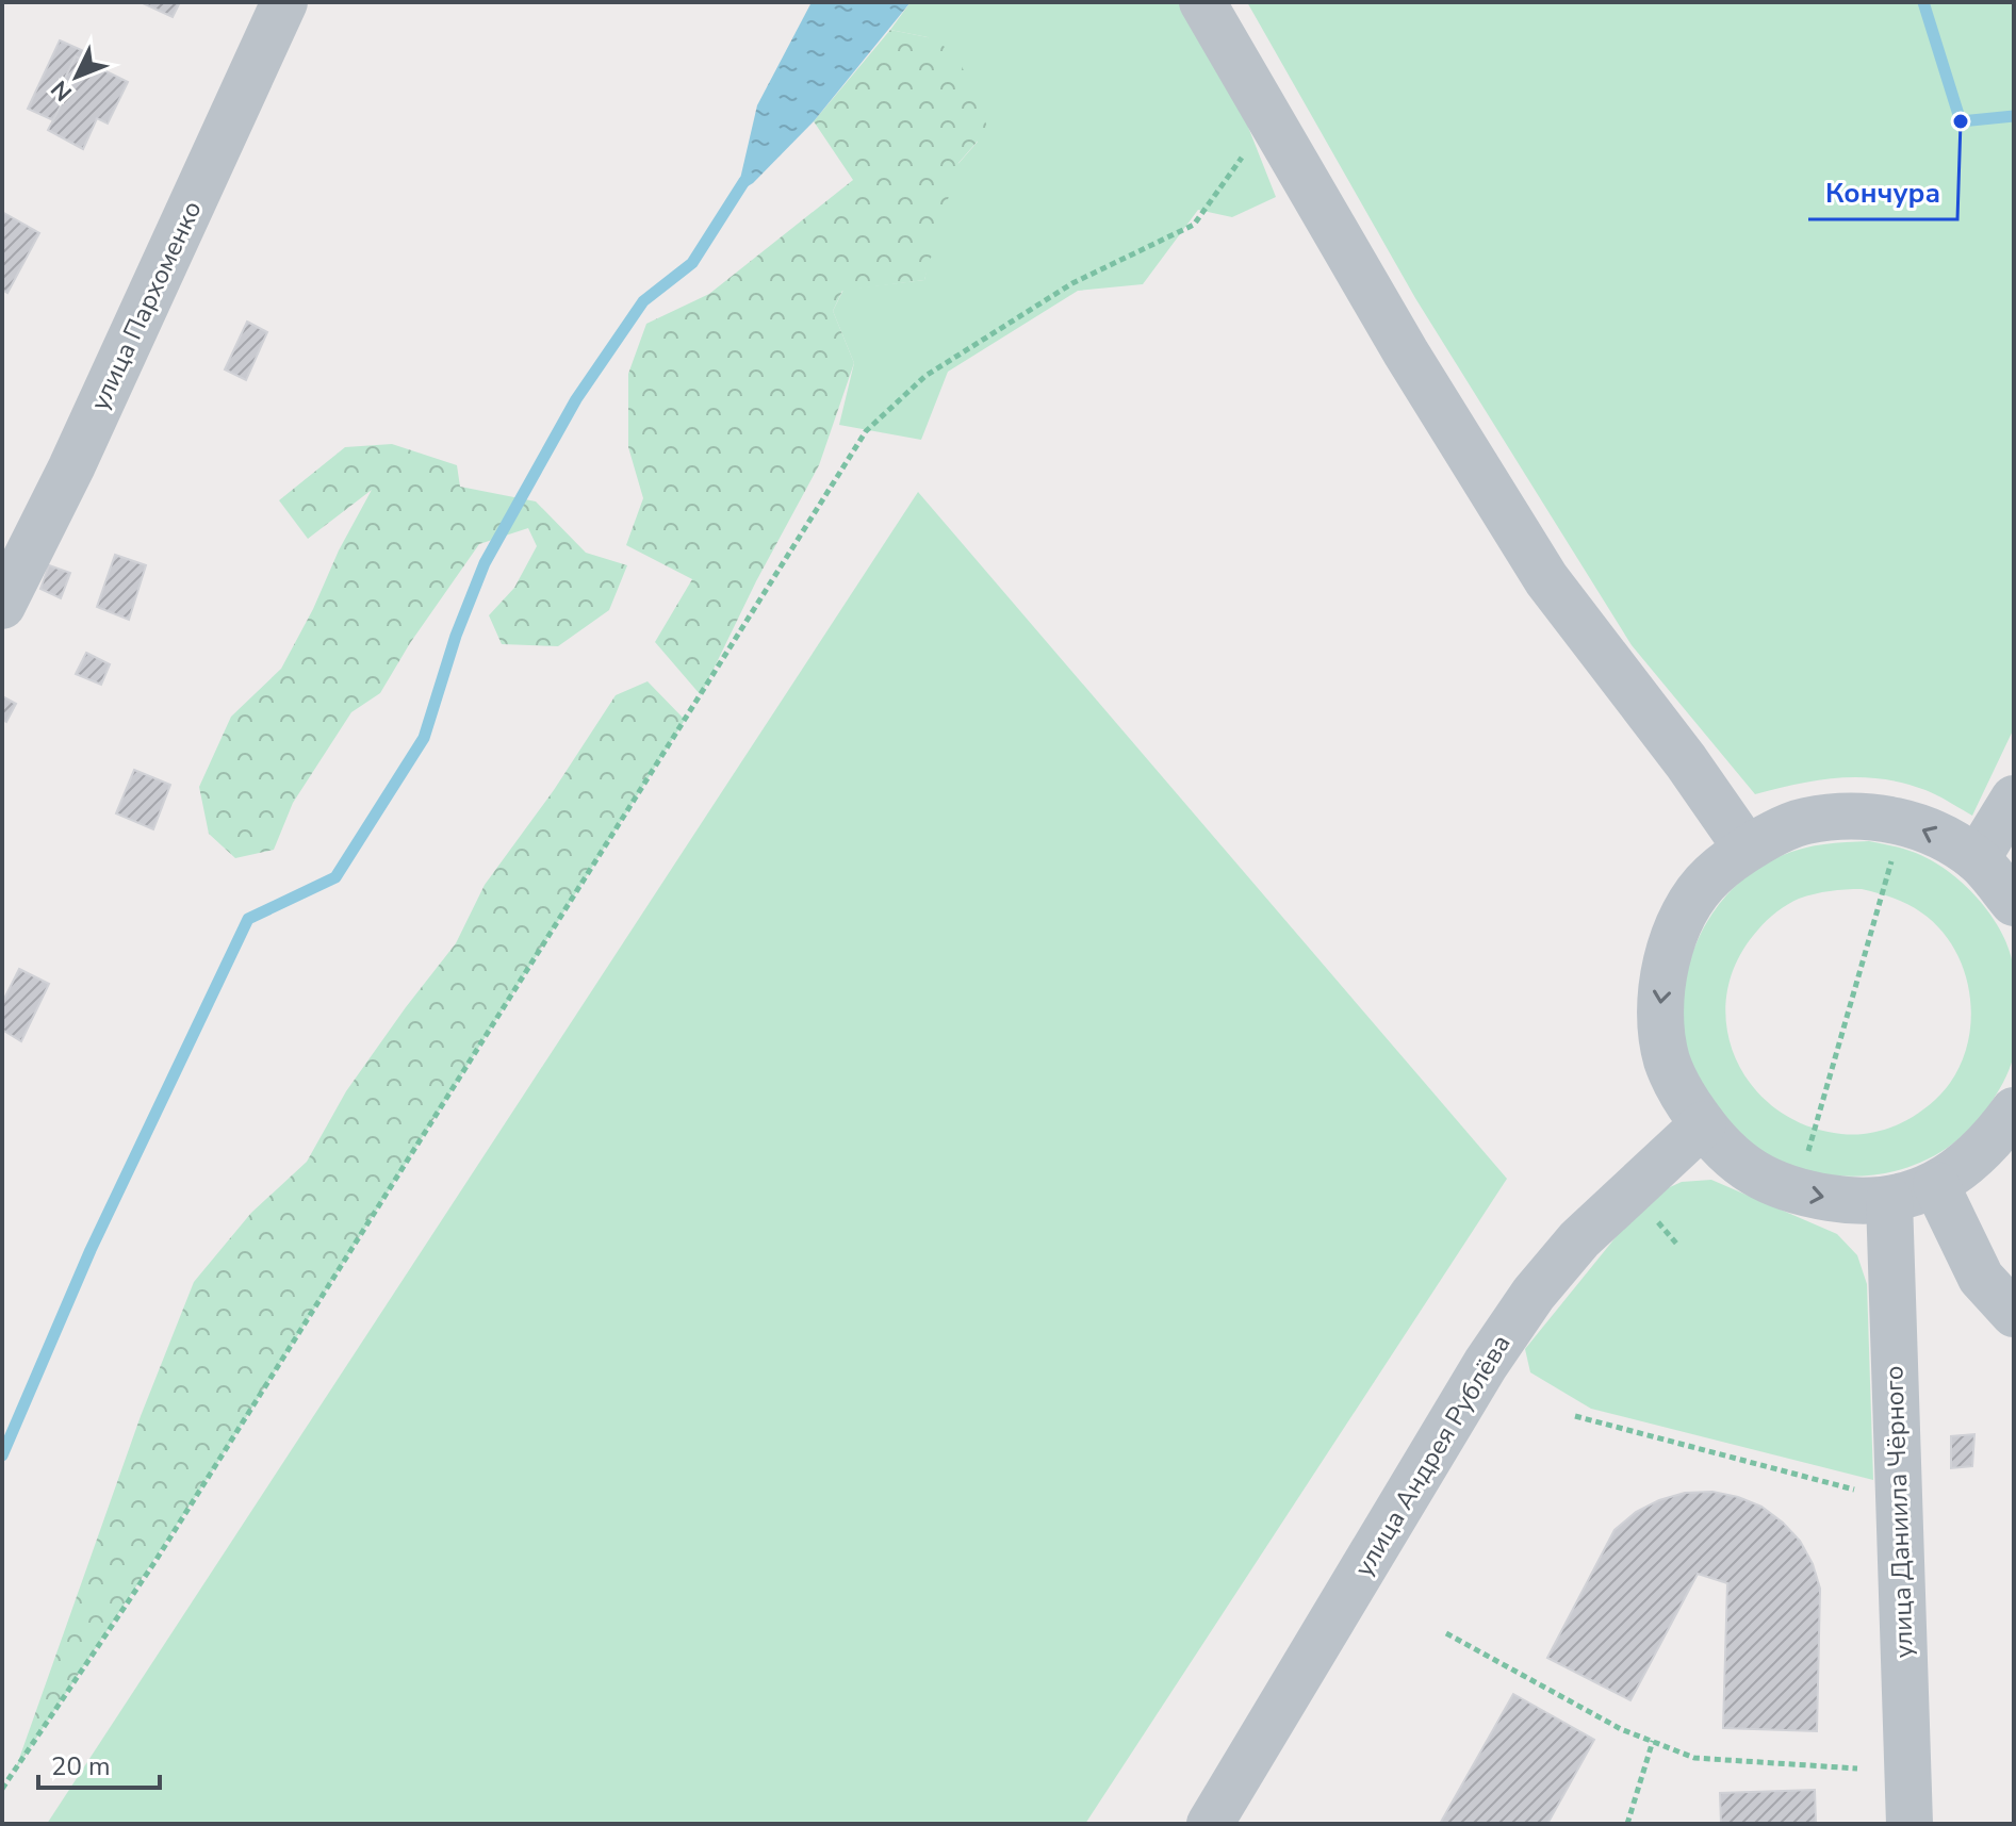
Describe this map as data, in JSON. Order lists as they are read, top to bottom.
{
  "streets": {
    "street": ["улица Пархоменко", "улица Андрея Рублёва", "улица Даниила Чёрного"]
  },
  "places": ["Кончура"],
  "scale_bar": "20 m",
  "north": "bottom left"
}
